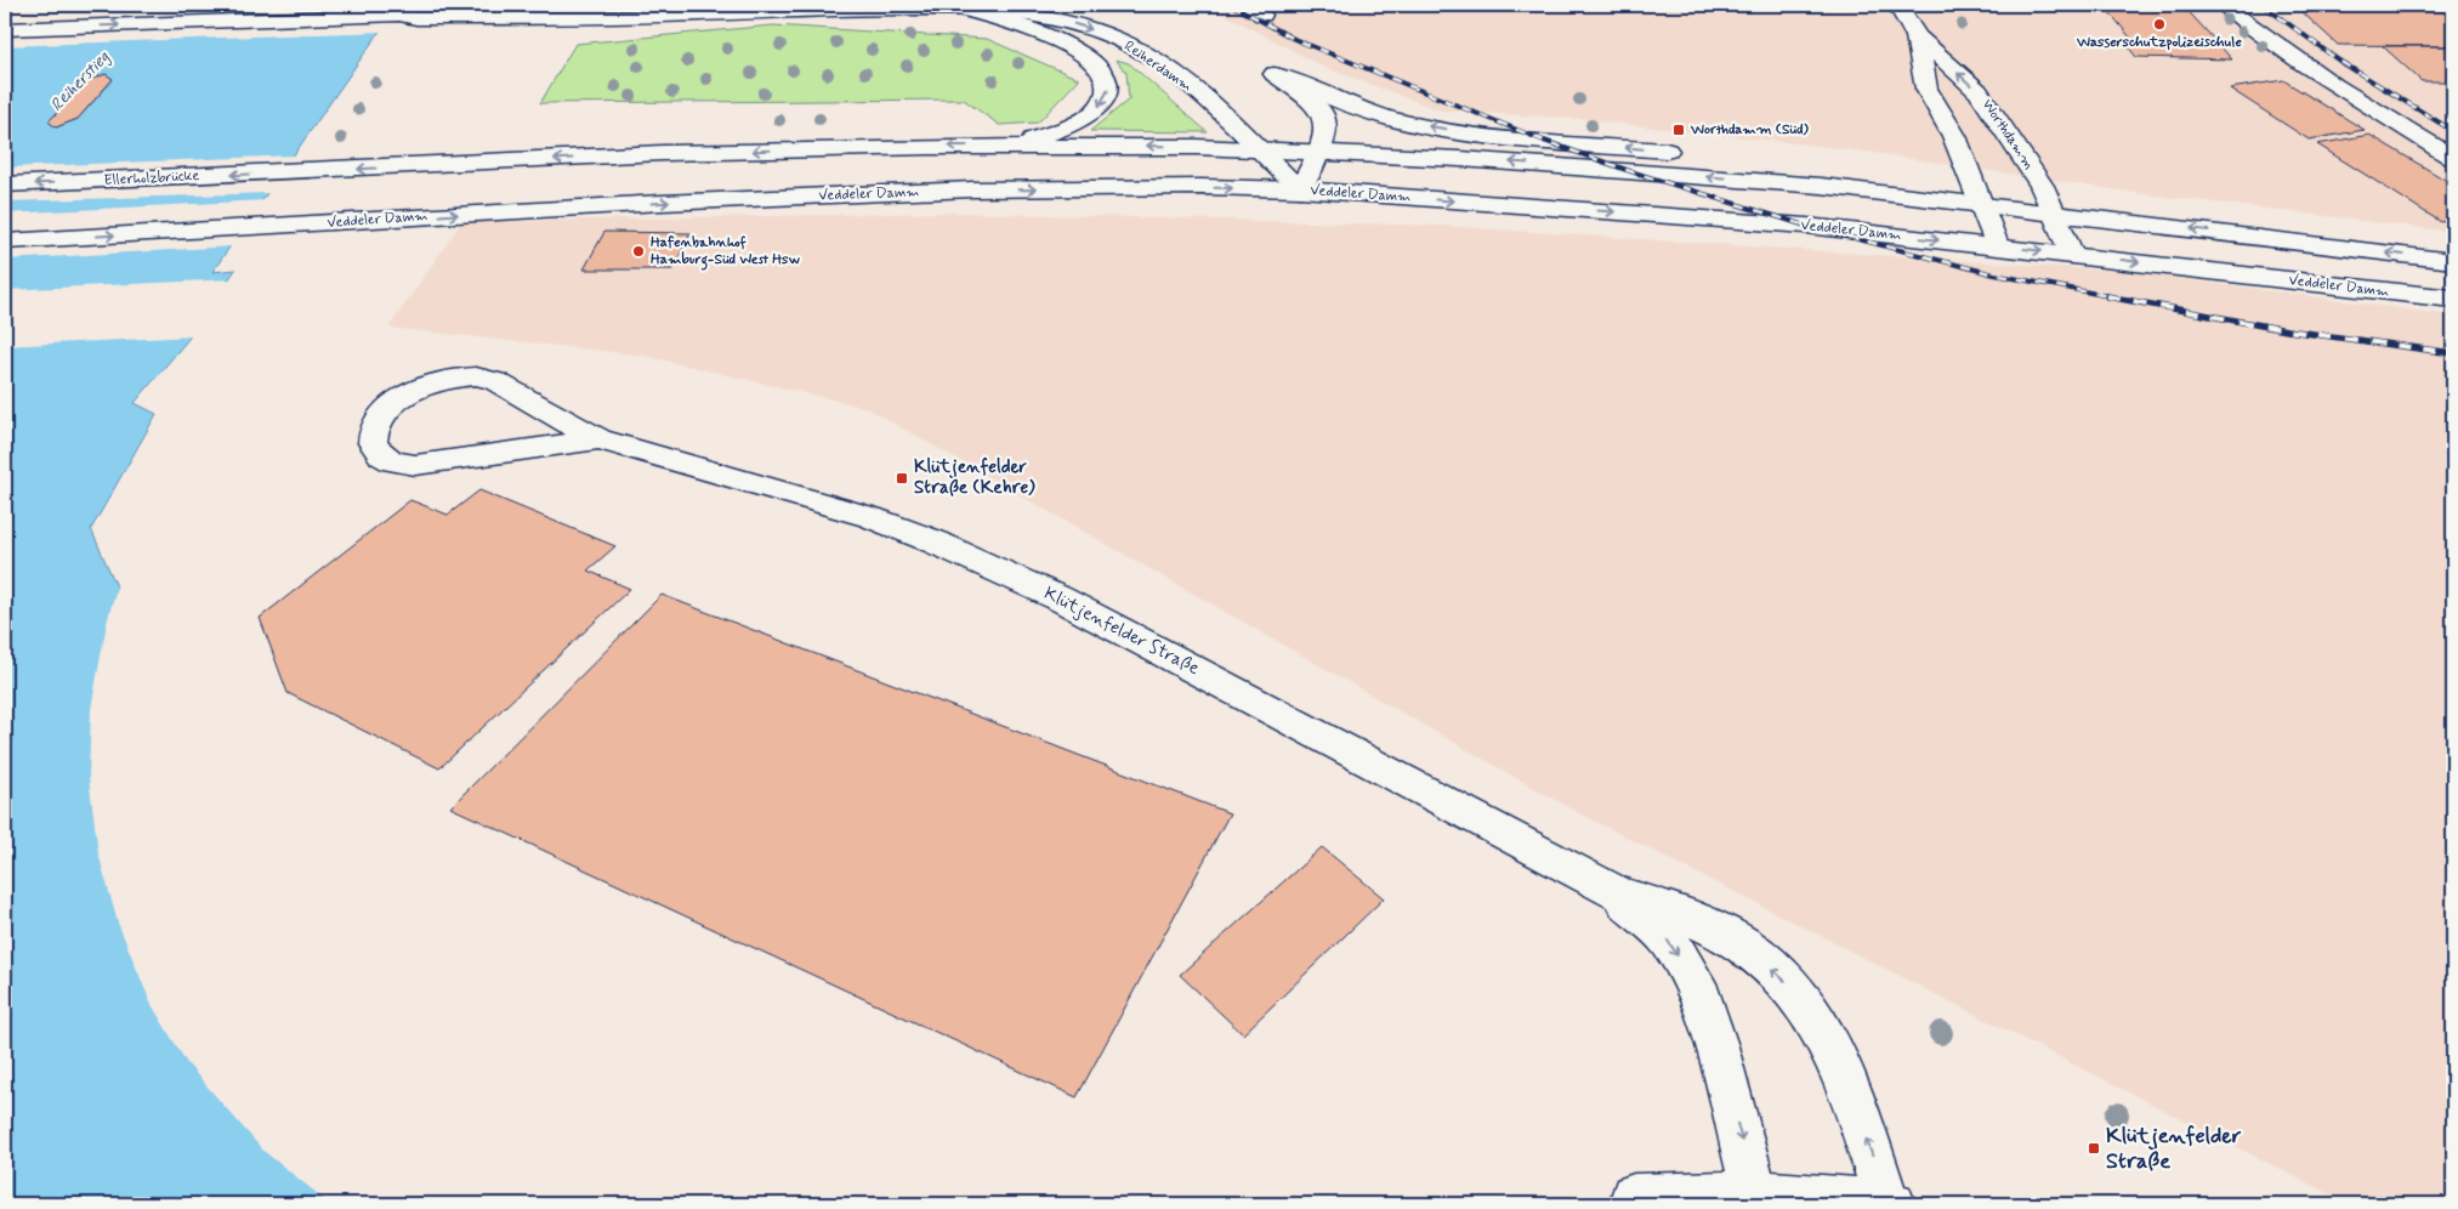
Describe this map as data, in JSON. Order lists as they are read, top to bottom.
{
  "streets": {
    "main road": [
      "Reiherdamm",
      "Worthdamm",
      "Ellerholzbrücke",
      "Veddeler Damm",
      "Klütjenfelder Straße"
    ]
  },
  "crossings": [
    ["Reiherdamm", "Veddeler Damm"],
    ["Worthdamm", "Veddeler Damm"]
  ],
  "one_way": ["Reiherdamm", "Ellerholzbrücke"],
  "water": ["Reiherstieg"],
  "places": {
    "other": ["Wasserschutzpolizeischule", "Hafenbahnhof Hamburg-Süd West Hsw"],
    "transit": ["Worthdamm (Süd)", "Klütjenfelder Straße (Kehre)", "Klütjenfelder Straße"]
  }
}
